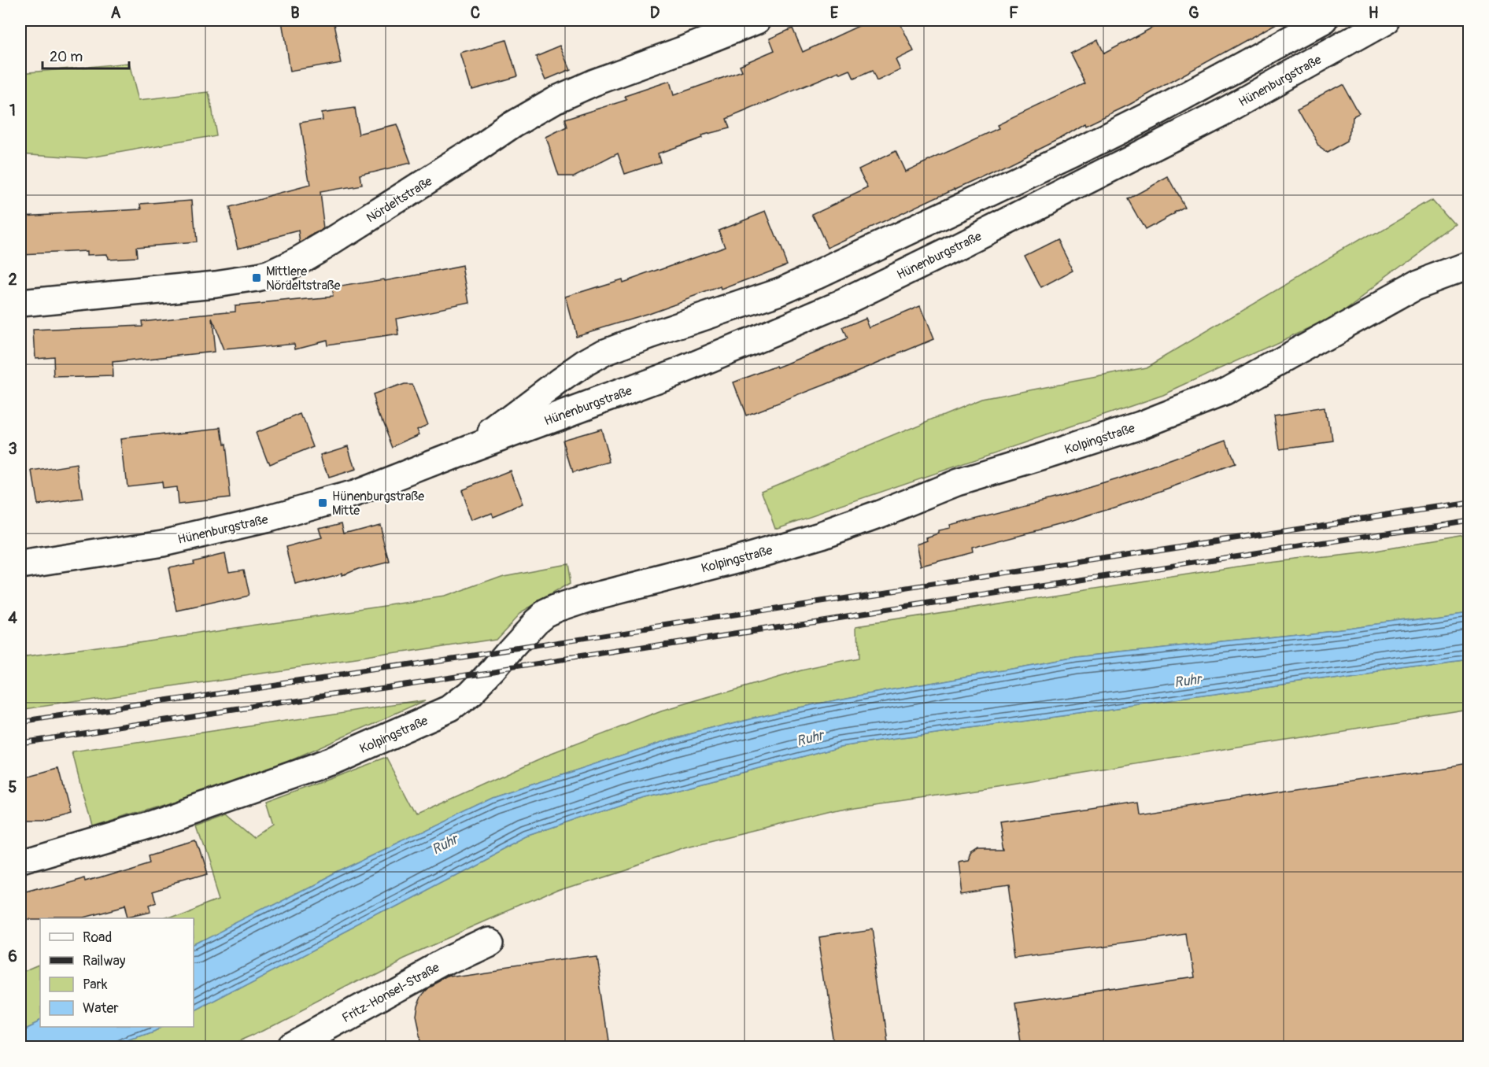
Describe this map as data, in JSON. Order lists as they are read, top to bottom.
{
  "streets": {
    "street": [
      "Hünenburgstraße",
      "Nördeltstraße",
      "Kolpingstraße",
      "Fritz-Honsel-Straße"
    ]
  },
  "water": ["Ruhr"],
  "places": {
    "transit": ["Mittlere Nördeltstraße", "Hünenburgstraße Mitte"]
  },
  "legend": [
    "Road",
    "Railway",
    "Park",
    "Water"
  ],
  "scale_bar": "20 m",
  "grid": {
    "columns": [
      "A",
      "B",
      "C",
      "D",
      "E",
      "F",
      "G",
      "H"
    ],
    "rows": [
      "1",
      "2",
      "3",
      "4",
      "5",
      "6"
    ]
  }
}
